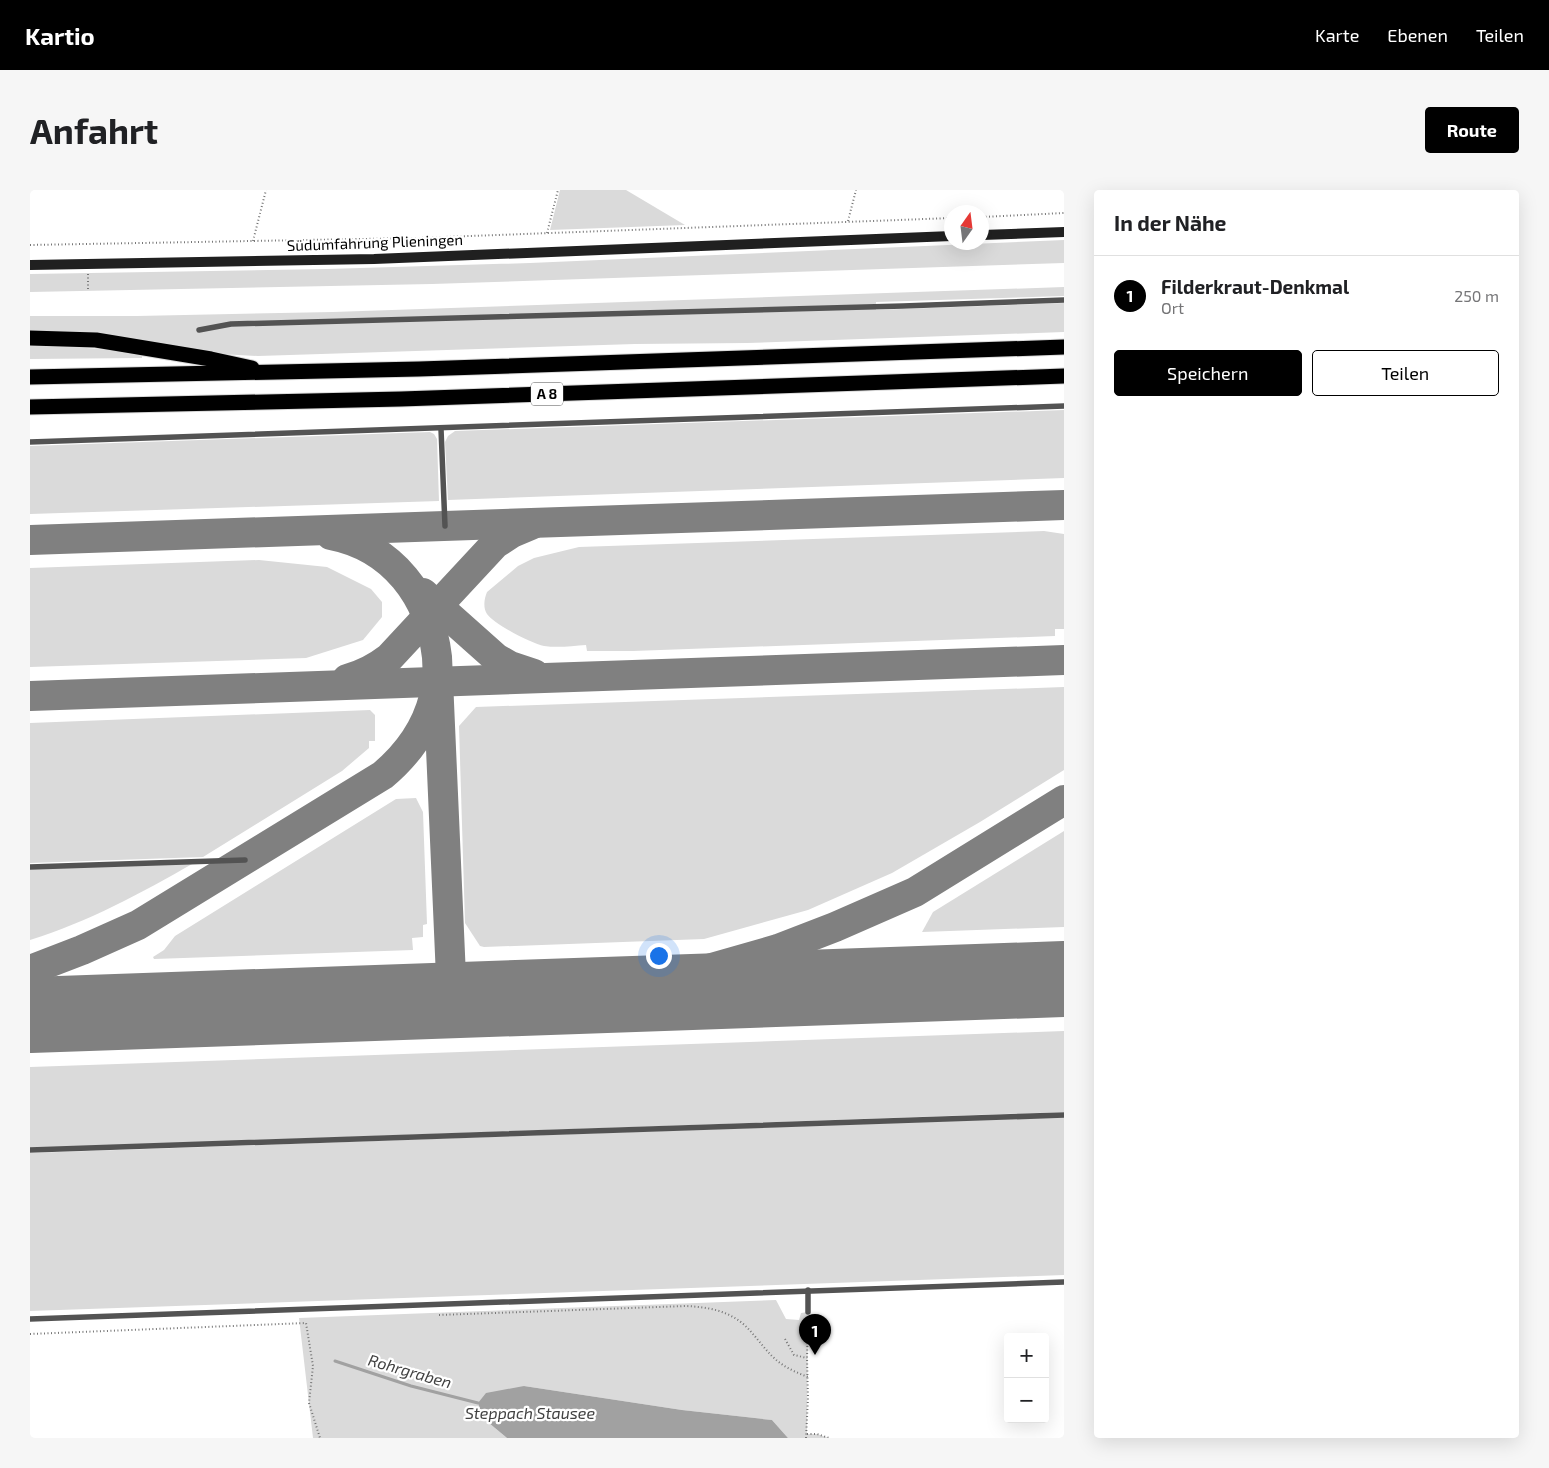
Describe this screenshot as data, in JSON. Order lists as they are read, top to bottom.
{
  "streets": {
    "highway": ["A 8"],
    "main road": ["Südumfahrung Plieningen"]
  },
  "water": ["Rohrgraben", "Steppach Stausee"],
  "north": "top",
  "page": {
    "header": "Kartio",
    "nav": ["Karte", "Ebenen", "Teilen"],
    "buttons": [
      "Route",
      ["Speichern", "Teilen"]
    ],
    "title": "Anfahrt",
    "heading": "In der Nähe",
    "list": [
      {
        "mark": "1",
        "name": "Filderkraut-Denkmal",
        "note": "Ort",
        "value": "250 m"
      }
    ],
    "pins": "1",
    "map_buttons": ["+", "−"]
  }
}
